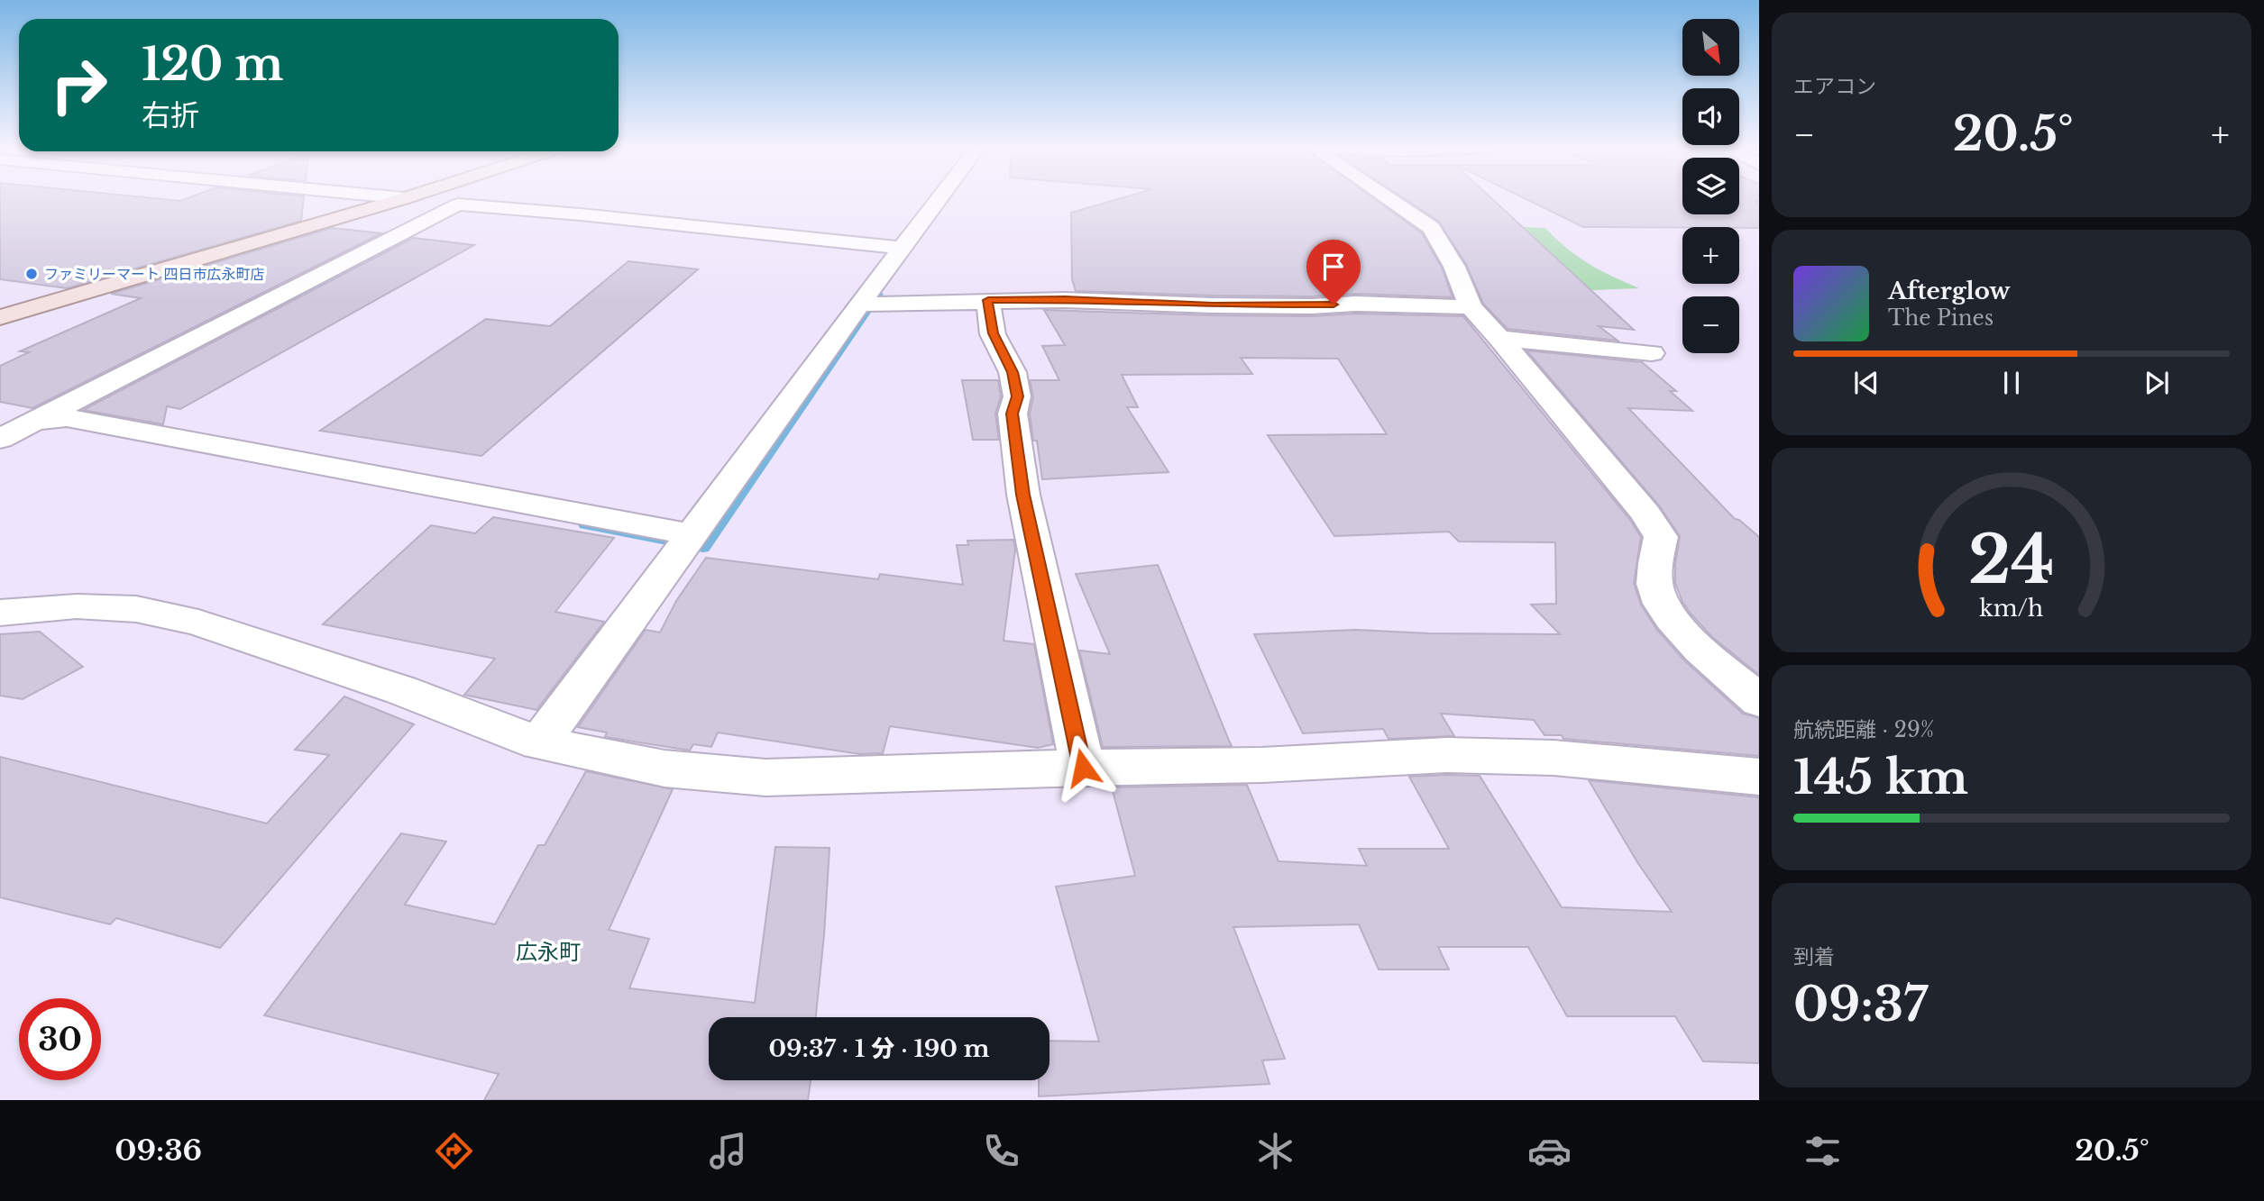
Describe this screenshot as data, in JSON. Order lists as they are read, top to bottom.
{
  "districts": ["広永町"],
  "places": ["ファミリーマート 四日市広永町店"],
  "north": "bottom right",
  "page": {
    "tile": [
      "エアコン",
      ["航続距離 · 29%", "145 km"],
      ["到着", "09:37"]
    ],
    "map_buttons": ["+", "−"],
    "turn": ["120 m", "右折"],
    "heat": ["−", "20.5°", "+"],
    "song": ["Afterglow", "The Pines"],
    "limit": "30",
    "trip": "09:37 · 1 分 · 190 m",
    "tabs": ["09:36", "20.5°"],
    "gauge": ["24", "km/h"]
  }
}
